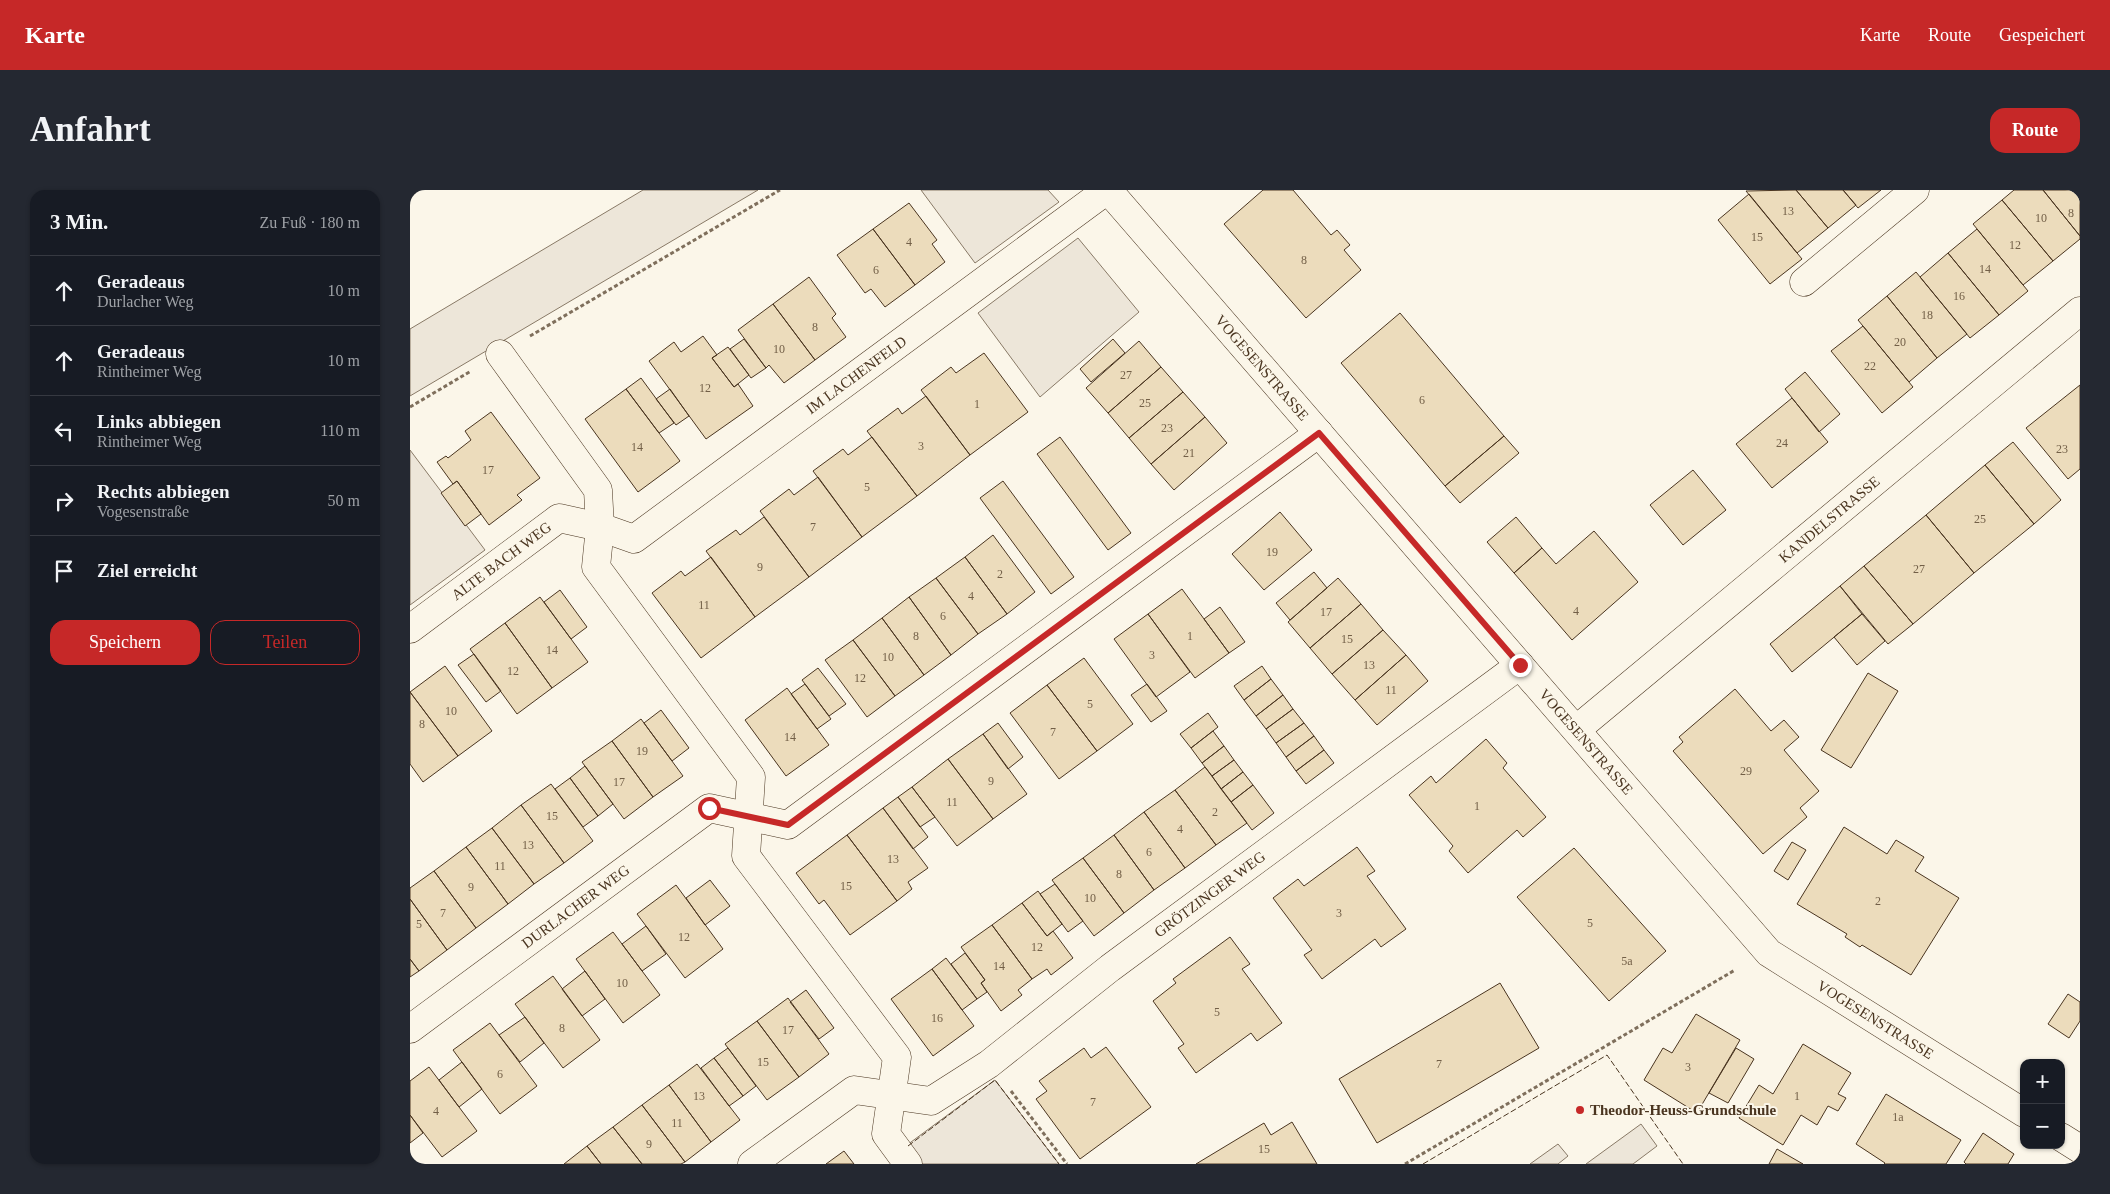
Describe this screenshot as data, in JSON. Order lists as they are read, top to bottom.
{
  "streets": {
    "street": [
      "VOGESENSTRASSE",
      "IM LACHENFELD",
      "KANDELSTRASSE",
      "ALTE BACH WEG",
      "GRÖTZINGER WEG",
      "DURLACHER WEG"
    ]
  },
  "crossings": [
    ["VOGESENSTRASSE", "IM LACHENFELD"],
    ["VOGESENSTRASSE", "KANDELSTRASSE"],
    ["VOGESENSTRASSE", "GRÖTZINGER WEG"],
    ["VOGESENSTRASSE", "DURLACHER WEG"],
    ["IM LACHENFELD", "ALTE BACH WEG"]
  ],
  "places": ["Theodor-Heuss-Grundschule"],
  "house_numbers": [
    "13",
    "8",
    "10",
    "15",
    "4",
    "12",
    "8",
    "14",
    "6",
    "16",
    "18",
    "8",
    "20",
    "10",
    "22",
    "27",
    "12",
    "6",
    "25",
    "1",
    "23",
    "24",
    "3",
    "14",
    "23",
    "21",
    "17",
    "5",
    "25",
    "7",
    "19",
    "9",
    "27",
    "2",
    "4",
    "11",
    "4",
    "17",
    "6",
    "8",
    "1",
    "15",
    "14",
    "3",
    "10",
    "13",
    "12",
    "12",
    "11",
    "5",
    "10",
    "8",
    "7",
    "14",
    "19",
    "29",
    "9",
    "17",
    "11",
    "1",
    "2",
    "15",
    "4",
    "13",
    "6",
    "13",
    "11",
    "8",
    "15",
    "9",
    "10",
    "2",
    "7",
    "3",
    "5",
    "5",
    "12",
    "12",
    "5a",
    "14",
    "10",
    "5",
    "16",
    "8",
    "17",
    "15",
    "7",
    "3",
    "6",
    "13",
    "1",
    "7",
    "4",
    "1a",
    "11",
    "9",
    "15"
  ],
  "page": {
    "header": "Karte",
    "nav": ["Karte", "Route", "Gespeichert"],
    "buttons": [
      "Route",
      ["Speichern", "Teilen"]
    ],
    "title": "Anfahrt",
    "heading": ["3 Min.", "Zu Fuß · 180 m"],
    "list": [
      ["Geradeaus", "Durlacher Weg", "10 m"],
      ["Geradeaus", "Rintheimer Weg", "10 m"],
      ["Links abbiegen", "Rintheimer Weg", "110 m"],
      ["Rechts abbiegen", "Vogesenstraße", "50 m"],
      "Ziel erreicht"
    ],
    "map_buttons": ["+", "−"]
  }
}
